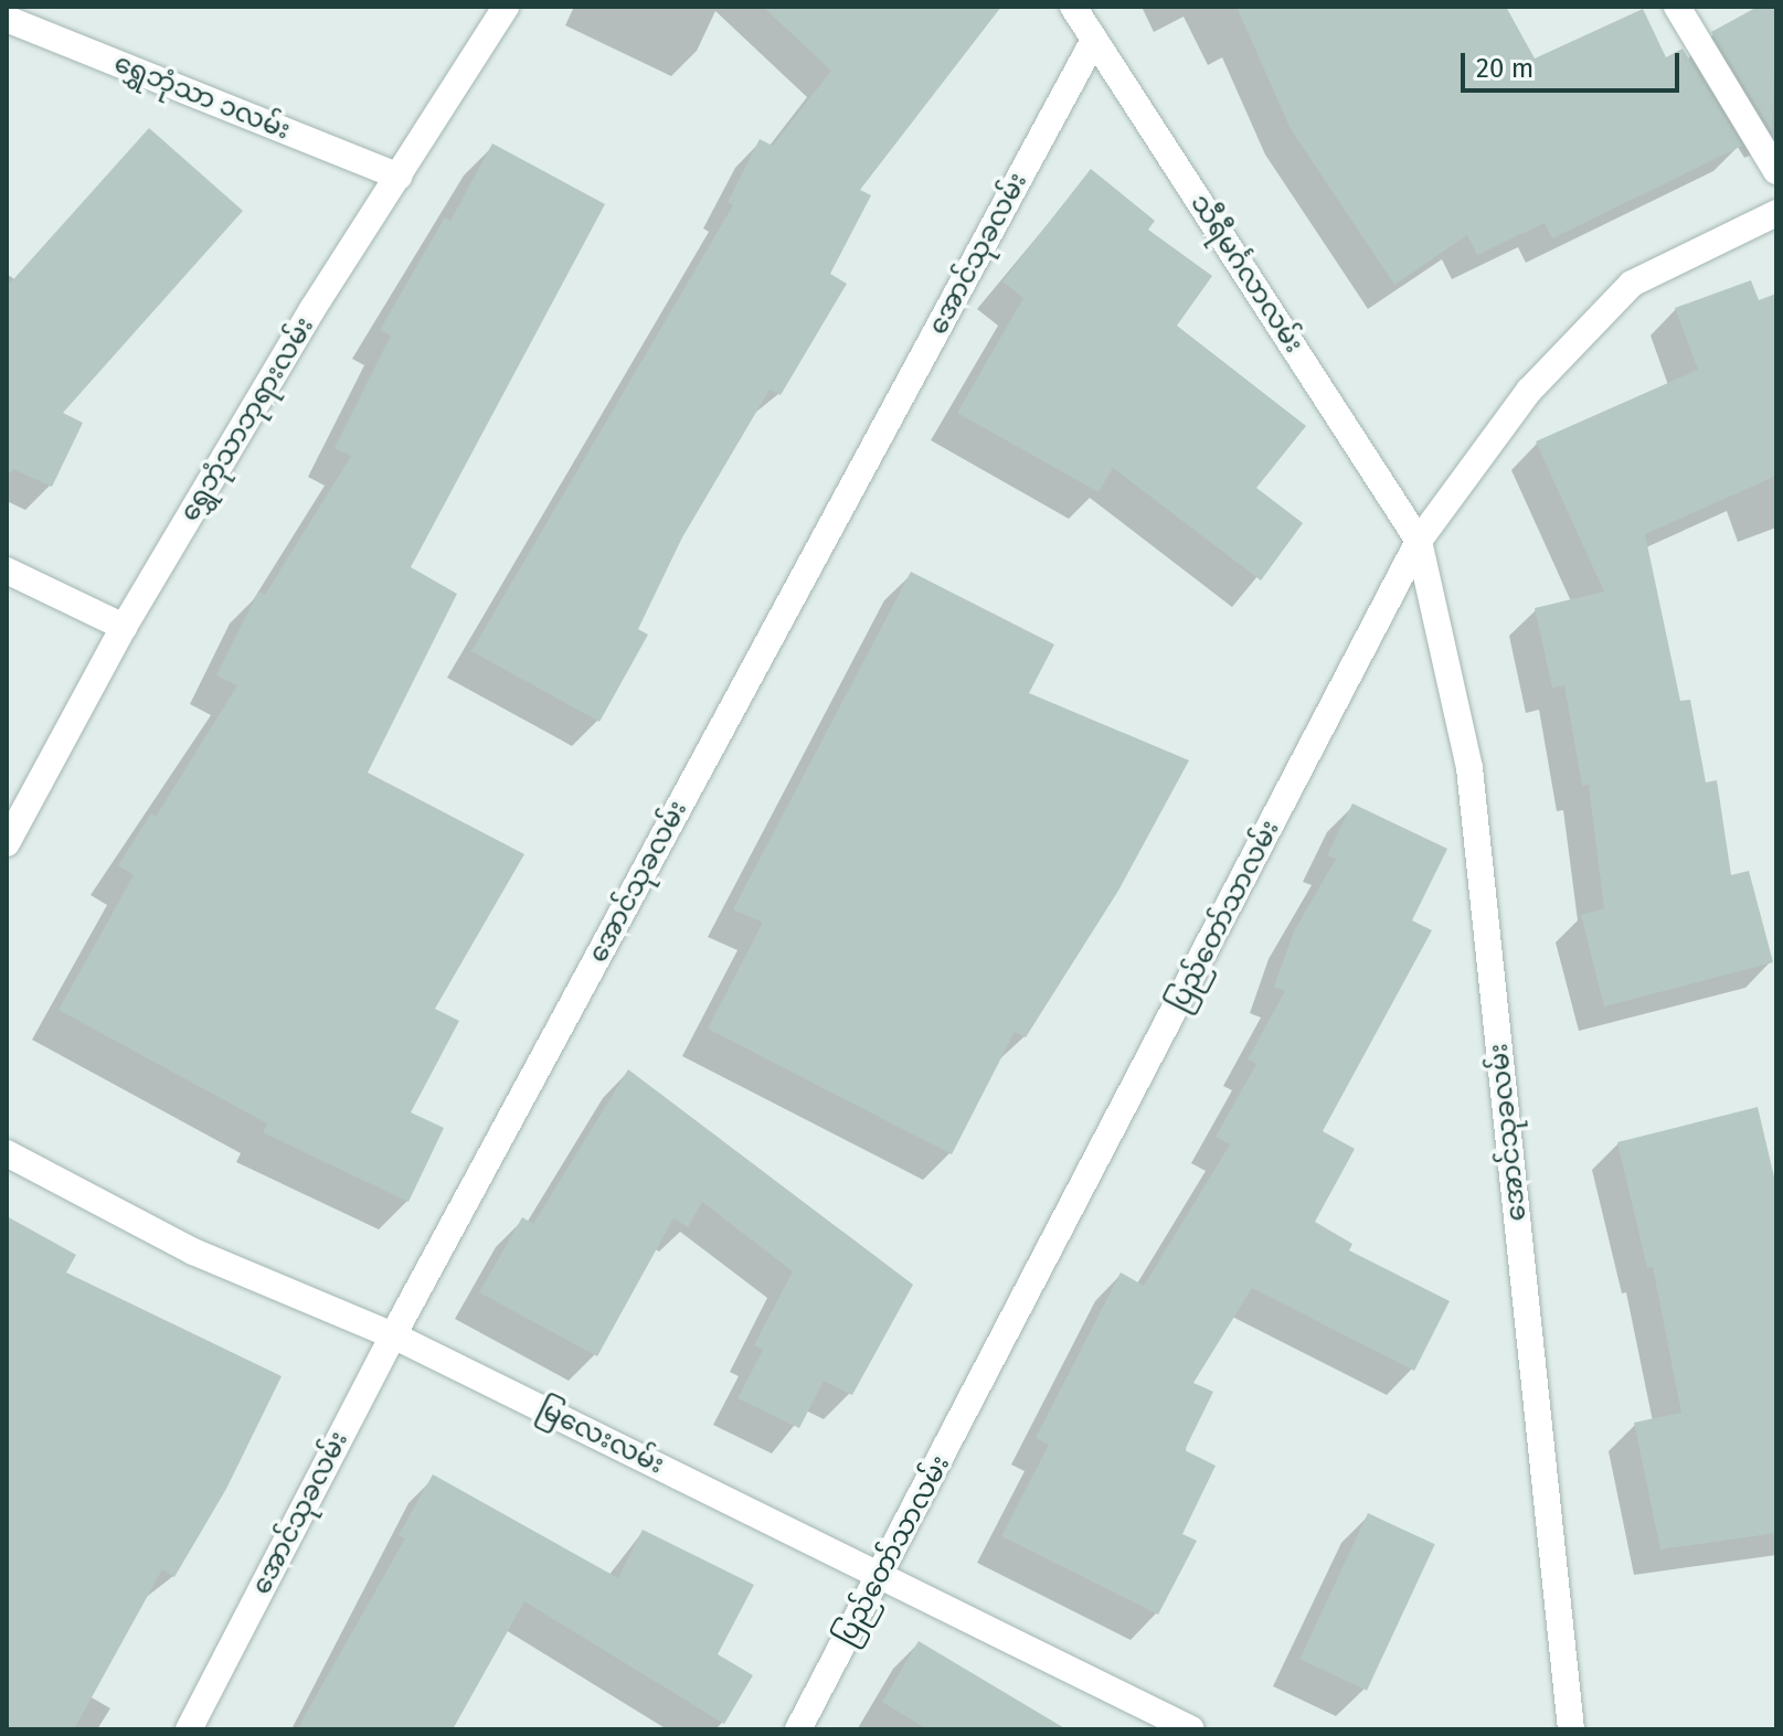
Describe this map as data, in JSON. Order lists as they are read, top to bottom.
{
  "streets": {
    "street": [
      "ရွှေဘုံသာ ၁လမ်း",
      "အောင်သုခလမ်း",
      "သီရီမင်္ဂလာလမ်း",
      "ရွှေဘုံသာဘုရားလမ်း",
      "ပြည်တော်သာလမ်း",
      "မြလေးလမ်း"
    ]
  },
  "crossings": [
    ["ရွှေဘုံသာ ၁လမ်း", "ရွှေဘုံသာဘုရားလမ်း"],
    ["အောင်သုခလမ်း", "သီရီမင်္ဂလာလမ်း"],
    ["အောင်သုခလမ်း", "ပြည်တော်သာလမ်း"],
    ["အောင်သုခလမ်း", "မြလေးလမ်း"],
    ["သီရီမင်္ဂလာလမ်း", "ပြည်တော်သာလမ်း"],
    ["ပြည်တော်သာလမ်း", "မြလေးလမ်း"]
  ],
  "scale_bar": "20 m"
}
